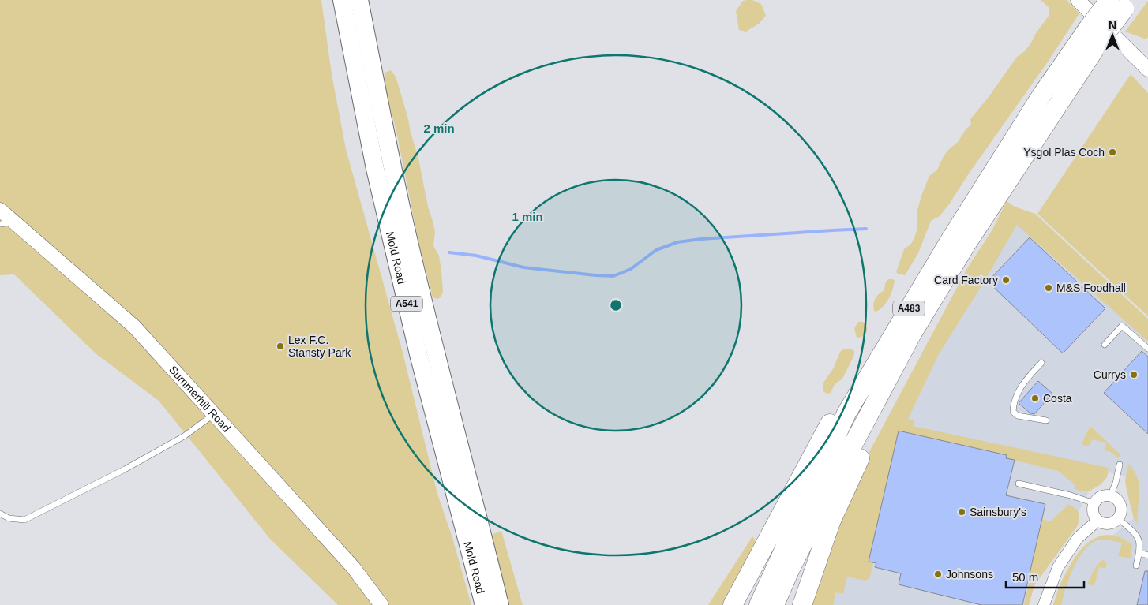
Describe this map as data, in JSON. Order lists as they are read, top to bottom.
{
  "streets": {
    "highway": ["A483"],
    "main road": ["Mold Road", "A541"],
    "street": ["Summerhill Road"]
  },
  "places": [
    "Ysgol Plas Coch",
    "Card Factory",
    "M&S Foodhall",
    "Lex F.C. Stansty Park",
    "Currys",
    "Costa",
    "Sainsbury's",
    "Johnsons"
  ],
  "scale_bar": "50 m",
  "north": "top",
  "rings": ["2 min", "1 min"]
}
